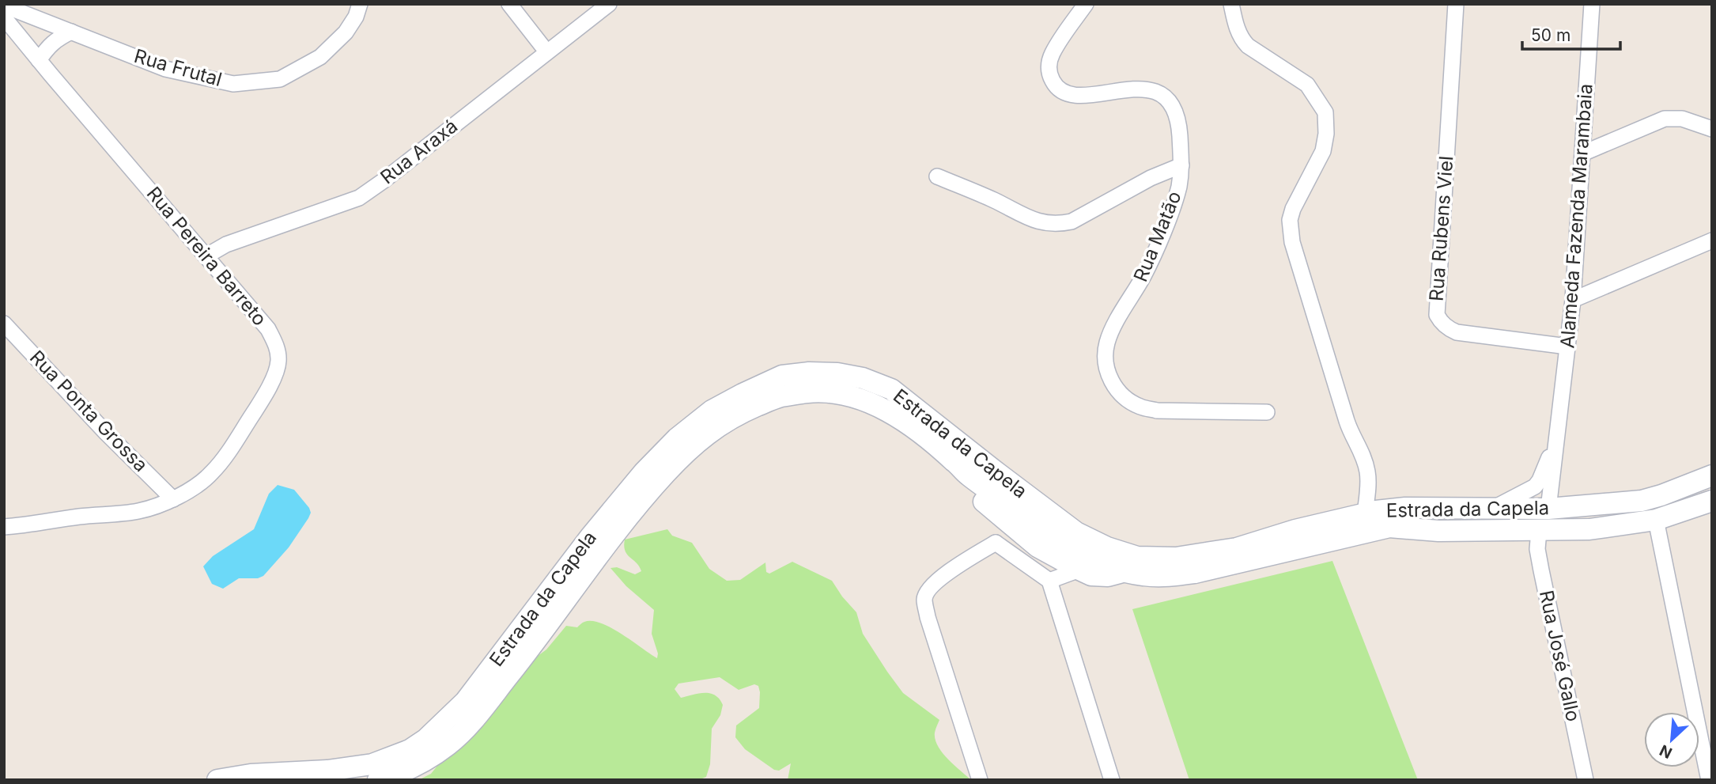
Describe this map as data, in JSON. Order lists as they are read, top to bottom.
{
  "streets": {
    "main road": ["Estrada da Capela"],
    "street": [
      "Rua Frutal",
      "Rua Araxá",
      "Alameda Fazenda Marambaia",
      "Rua Rubens Viel",
      "Rua Matão",
      "Rua Pereira Barreto",
      "Rua Ponta Grossa",
      "Rua José Gallo"
    ]
  },
  "crossings": [
    ["Rua Araxá", "Rua Pereira Barreto"],
    ["Alameda Fazenda Marambaia", "Rua Rubens Viel"],
    ["Alameda Fazenda Marambaia", "Estrada da Capela"],
    ["Rua Pereira Barreto", "Rua Ponta Grossa"],
    ["Estrada da Capela", "Rua José Gallo"]
  ],
  "scale_bar": "50 m",
  "north": "bottom left"
}
